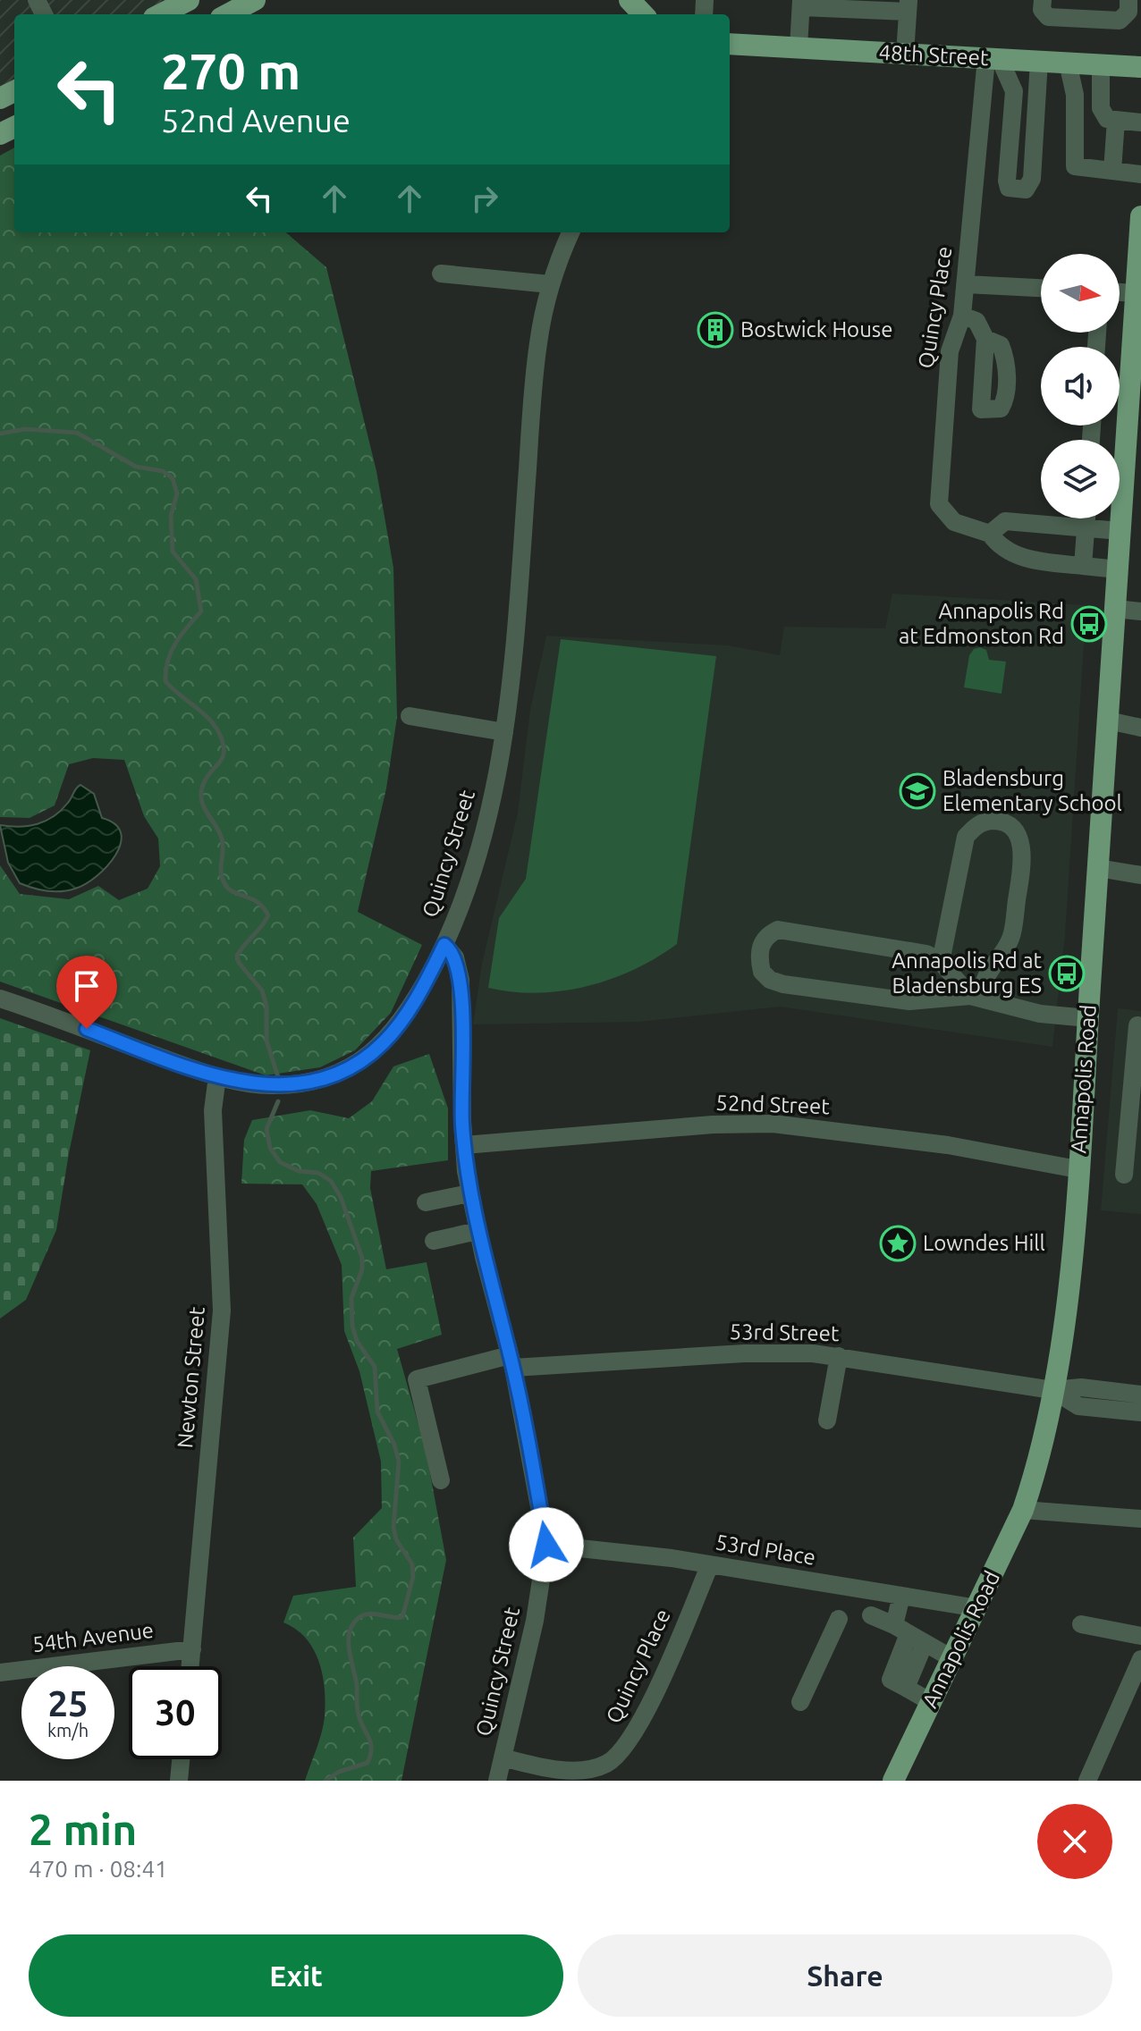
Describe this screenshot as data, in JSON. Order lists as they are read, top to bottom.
{
  "streets": {
    "main road": ["48th Street", "Annapolis Road"],
    "street": [
      "Quincy Place",
      "Quincy Street",
      "52nd Street",
      "53rd Street",
      "Newton Street",
      "53rd Place",
      "54th Avenue"
    ]
  },
  "crossings": [
    ["48th Street", "Quincy Place"],
    ["Quincy Place", "Quincy Street"],
    ["Quincy Place", "Annapolis Road"],
    ["Quincy Place", "53rd Place"],
    ["Quincy Street", "52nd Street"],
    ["Quincy Street", "53rd Street"],
    ["Quincy Street", "53rd Place"],
    ["Annapolis Road", "52nd Street"],
    ["Annapolis Road", "53rd Street"],
    ["Annapolis Road", "53rd Place"],
    ["Newton Street", "54th Avenue"]
  ],
  "places": {
    "building": ["Bostwick House"],
    "bus stop": ["Annapolis Rd at Edmonston Rd", "Annapolis Rd at Bladensburg ES"],
    "school or university": ["Bladensburg Elementary School"],
    "place": ["Lowndes Hill"]
  },
  "north": "right",
  "page": {
    "turn": ["270 m", "52nd Avenue"],
    "speed": "25 km/h",
    "limit": "30",
    "heading": ["2 min", "470 m · 08:41"],
    "buttons": ["Exit", "Share"]
  }
}
